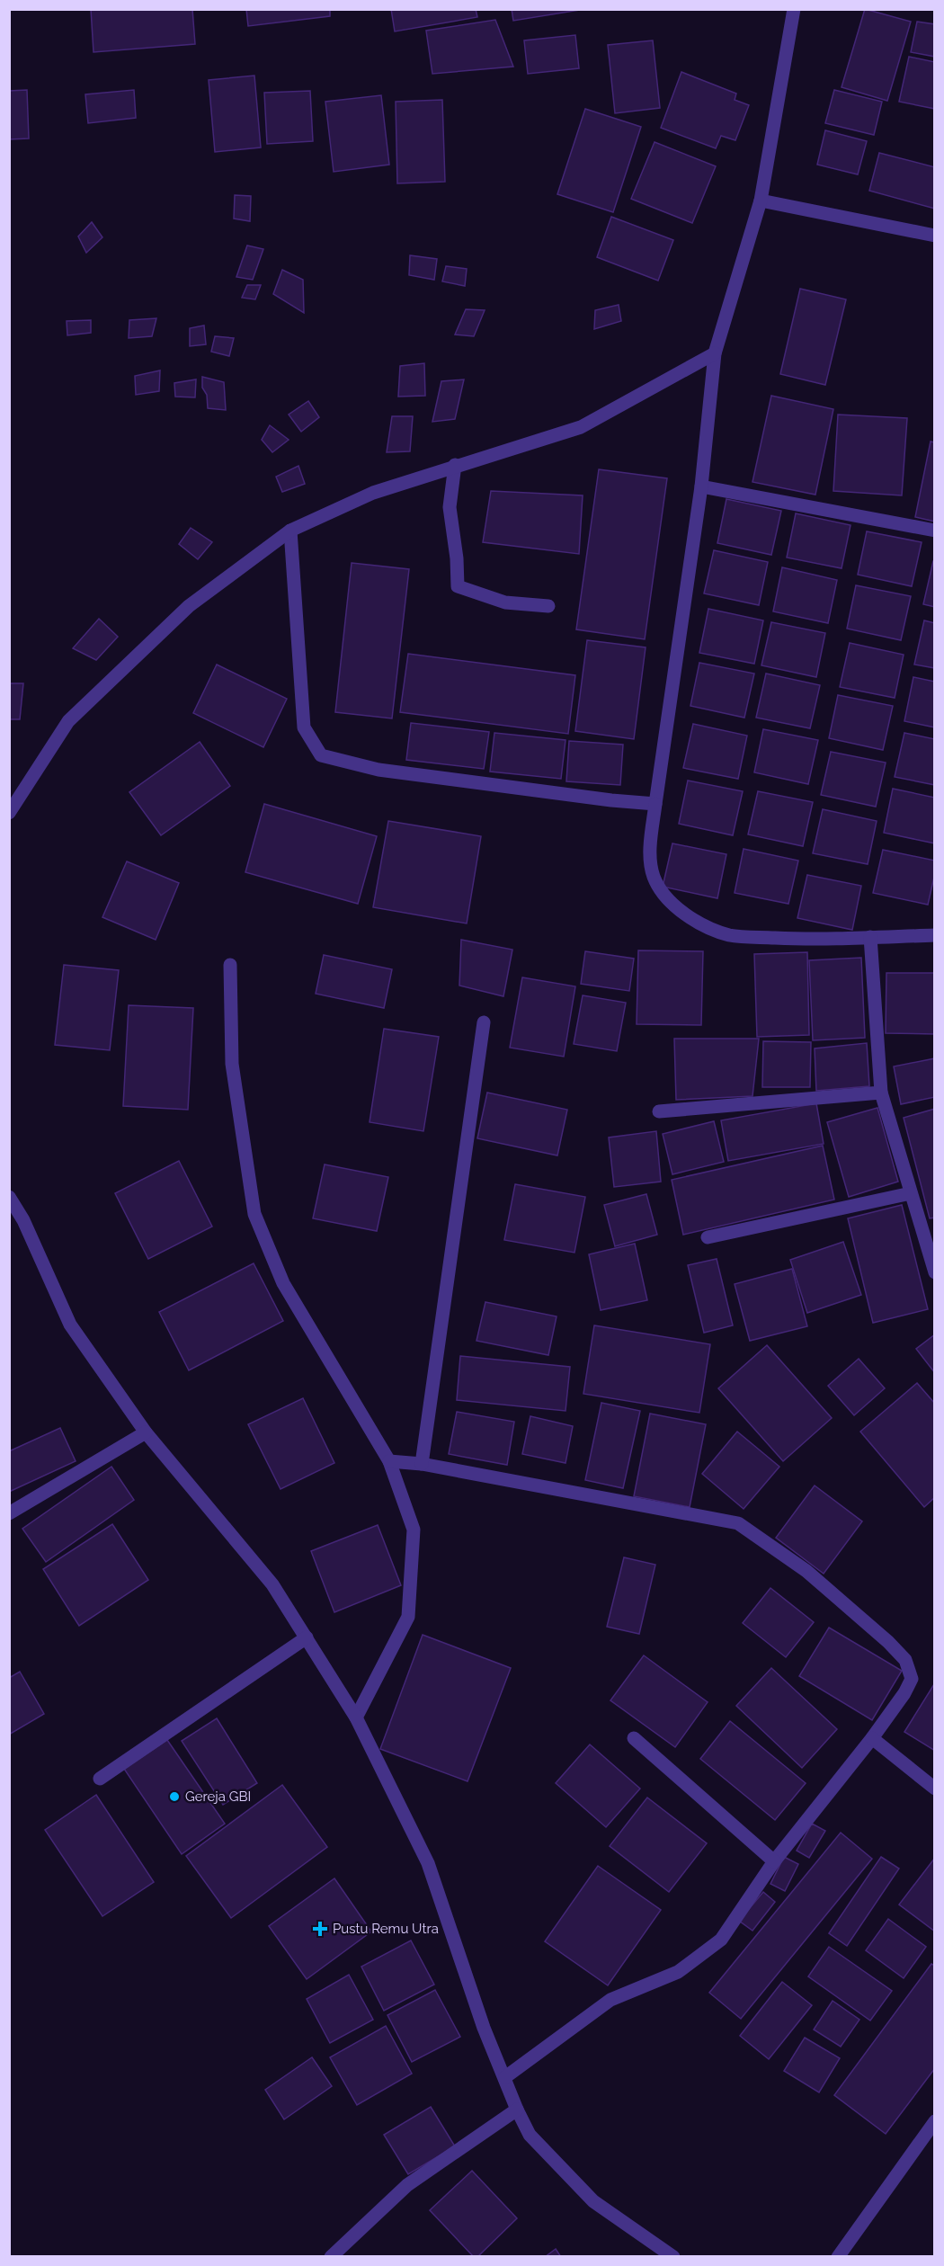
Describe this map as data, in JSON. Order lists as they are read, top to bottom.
{
  "places": {
    "other": ["Gereja GBI"],
    "health": ["Pustu Remu Utra"]
  }
}
